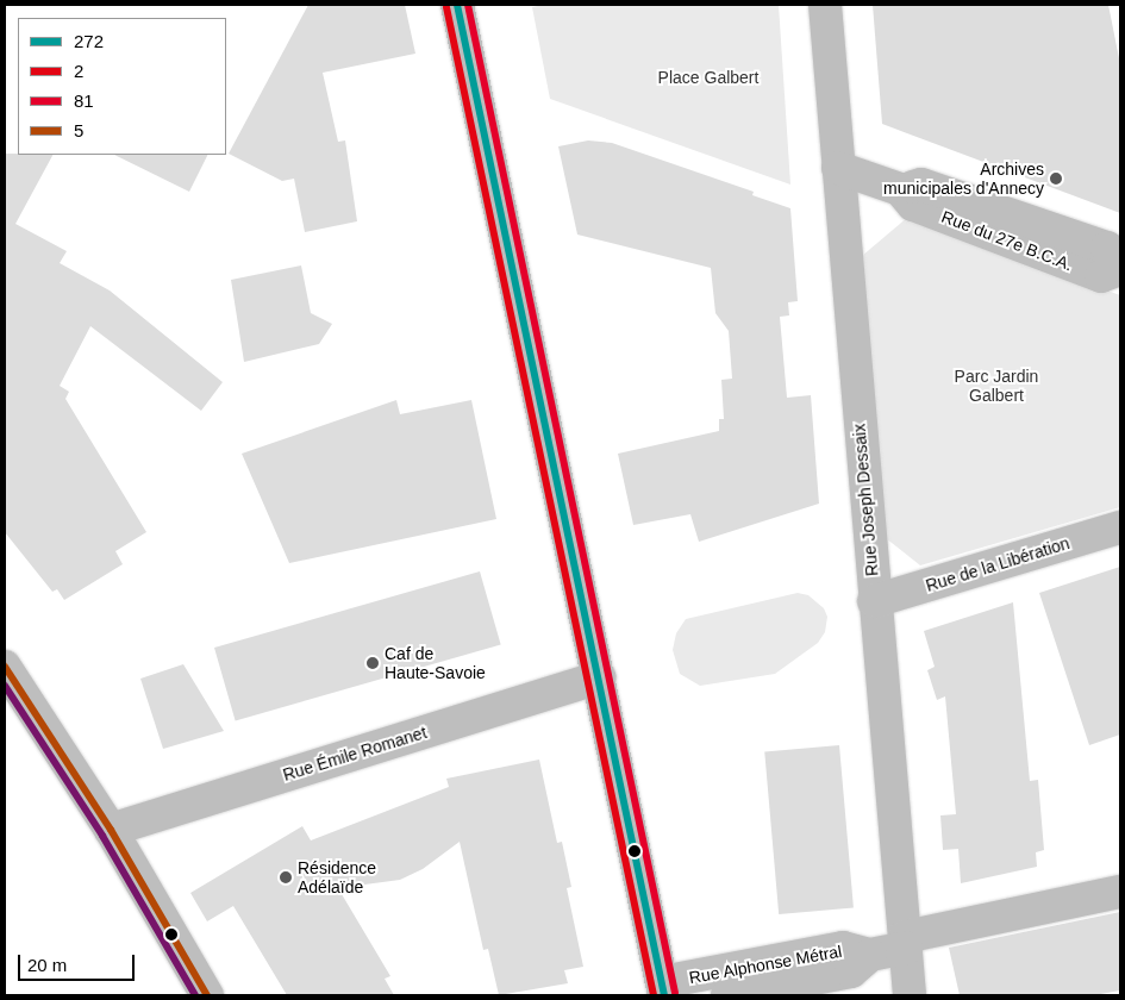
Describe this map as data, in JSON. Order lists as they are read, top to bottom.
{
  "streets": {
    "street": [
      "Rue du 27e B.C.A.",
      "Rue Joseph Dessaix",
      "Rue de la Libération",
      "Rue Émile Romanet",
      "Rue Alphonse Métral"
    ]
  },
  "crossings": [
    ["Rue du 27e B.C.A.", "Rue Joseph Dessaix"],
    ["Rue Joseph Dessaix", "Rue de la Libération"],
    ["Rue Joseph Dessaix", "Rue Alphonse Métral"]
  ],
  "parks": ["Place Galbert", "Parc Jardin Galbert"],
  "places": ["Archives municipales d'Annecy", "Caf de Haute-Savoie", "Résidence Adélaïde"],
  "lines": [
    "transit line 272",
    "transit line 81",
    "transit line 2",
    "transit line 5"
  ],
  "legend": [
    "272",
    "2",
    "81",
    "5"
  ],
  "scale_bar": "20 m"
}
